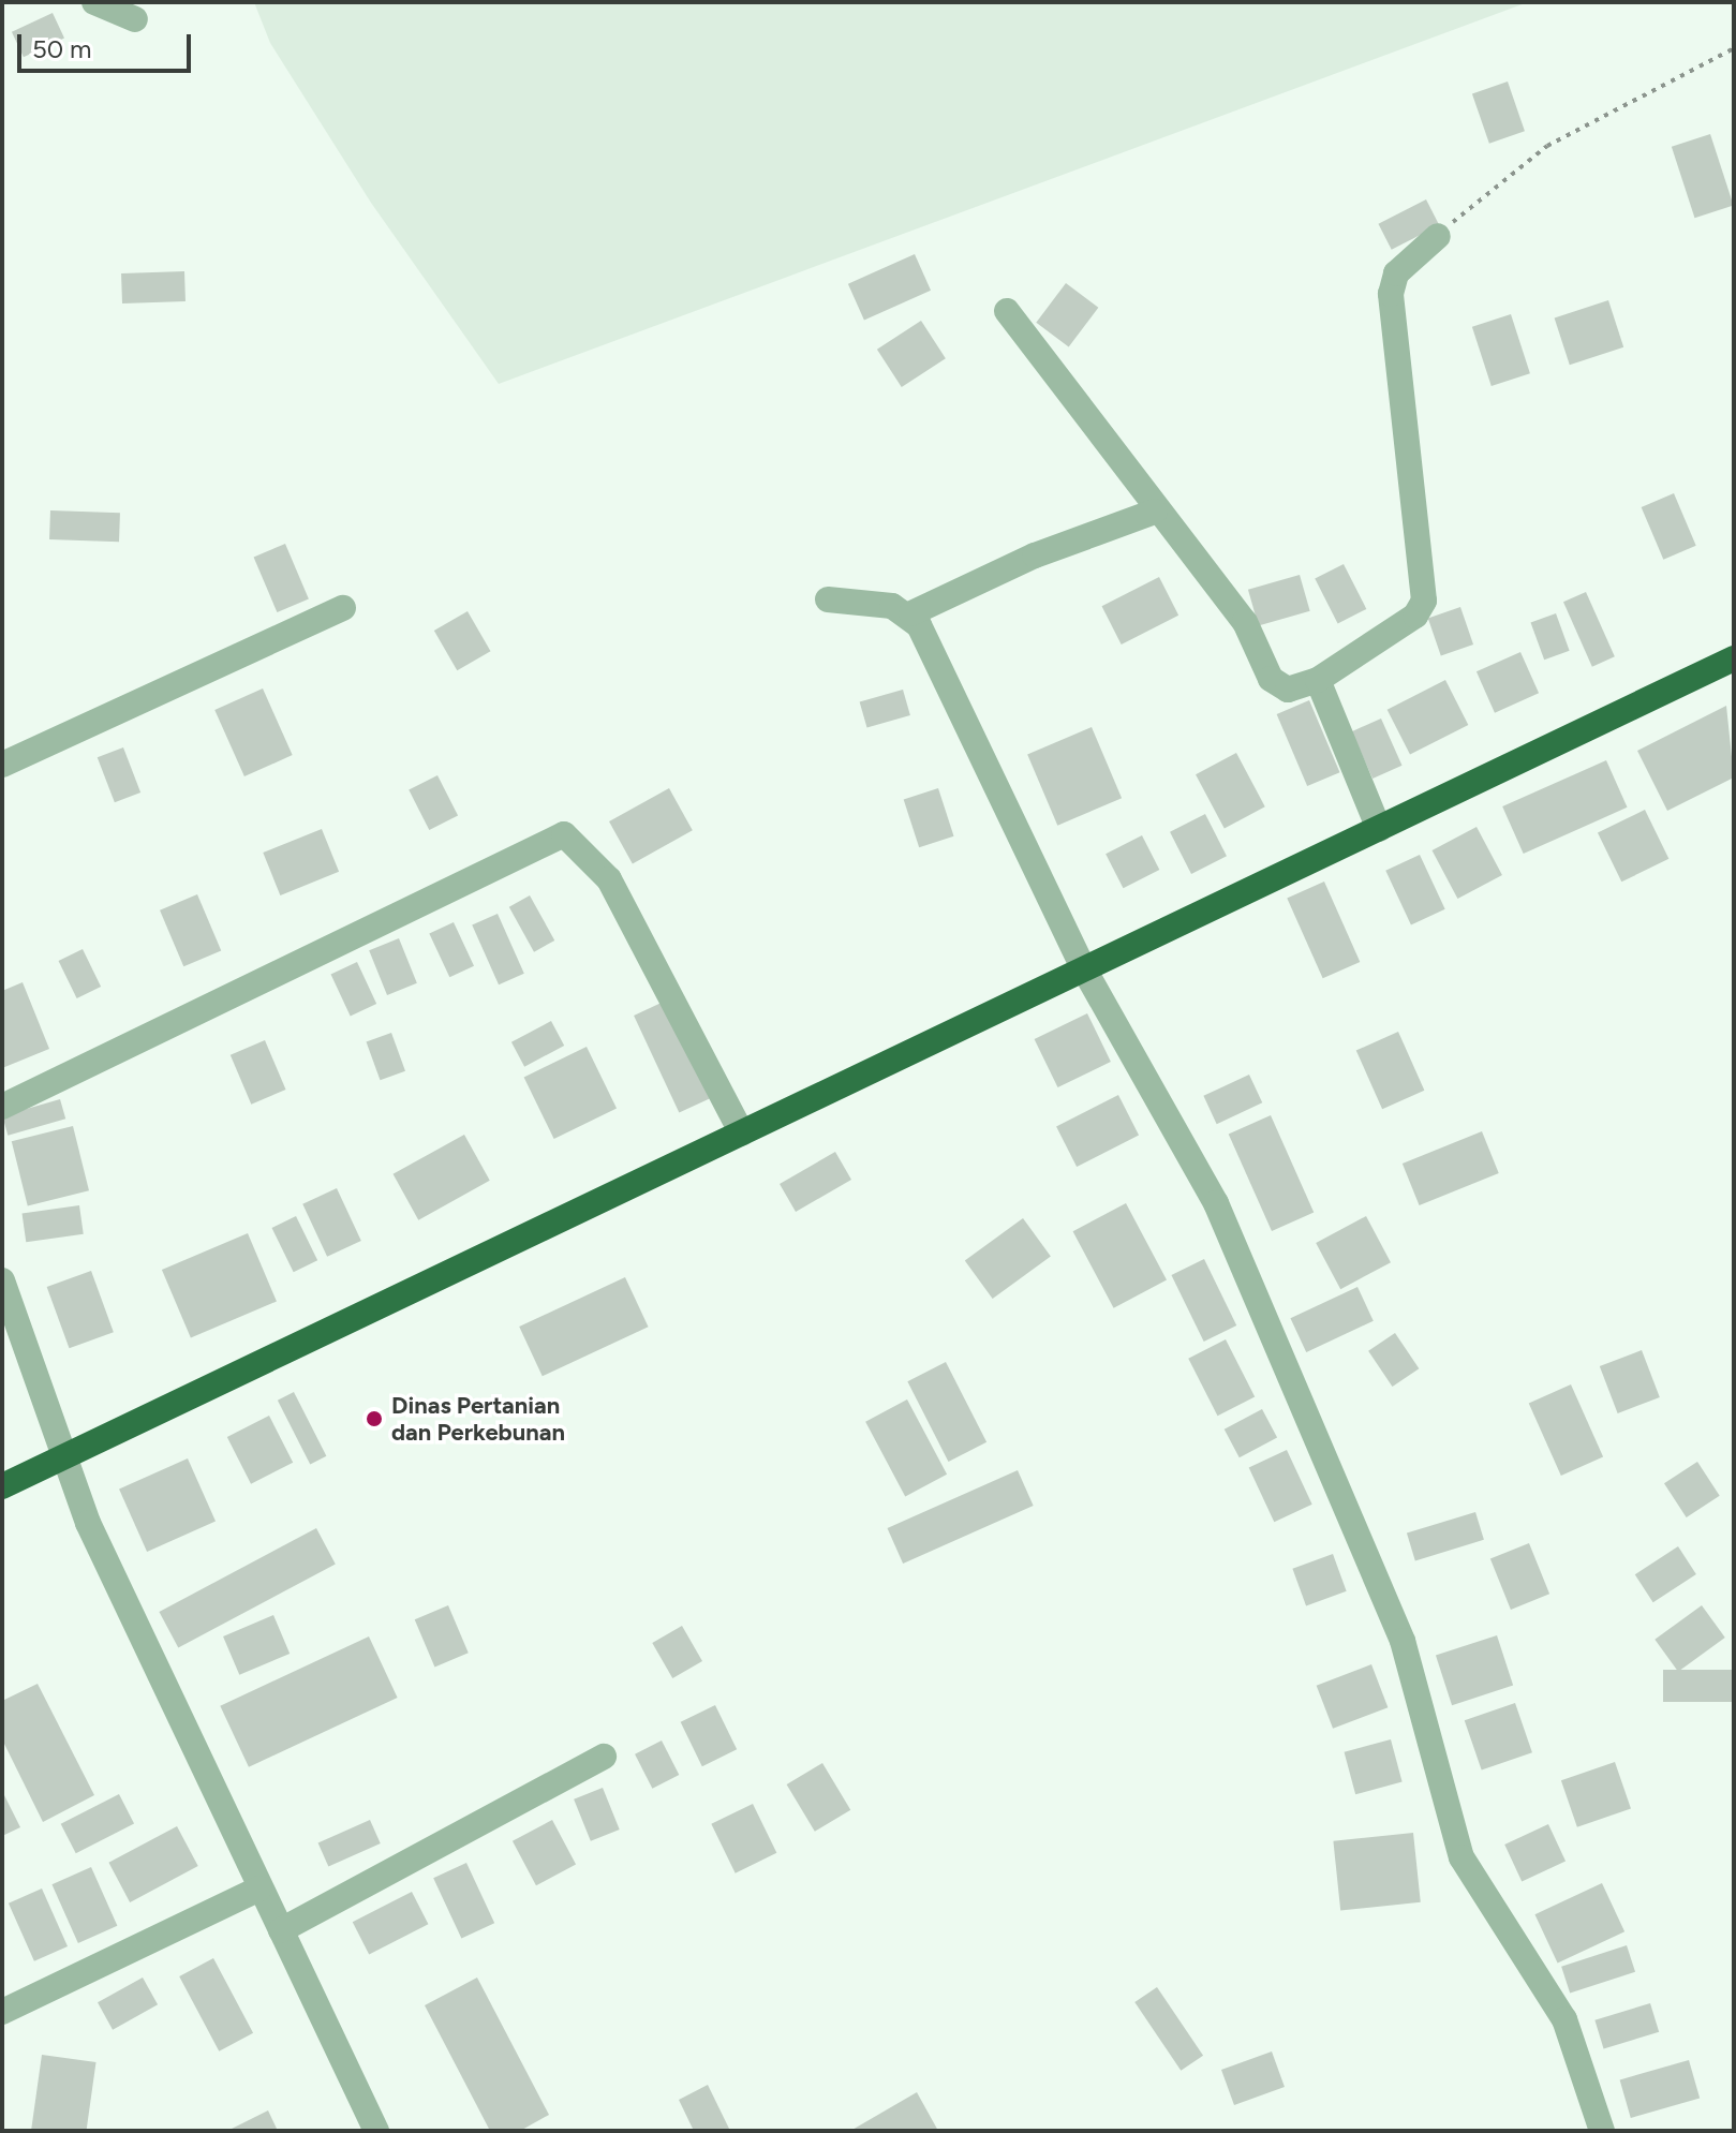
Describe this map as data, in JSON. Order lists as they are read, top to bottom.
{
  "places": ["Dinas Pertanian dan Perkebunan"],
  "scale_bar": "50 m"
}
